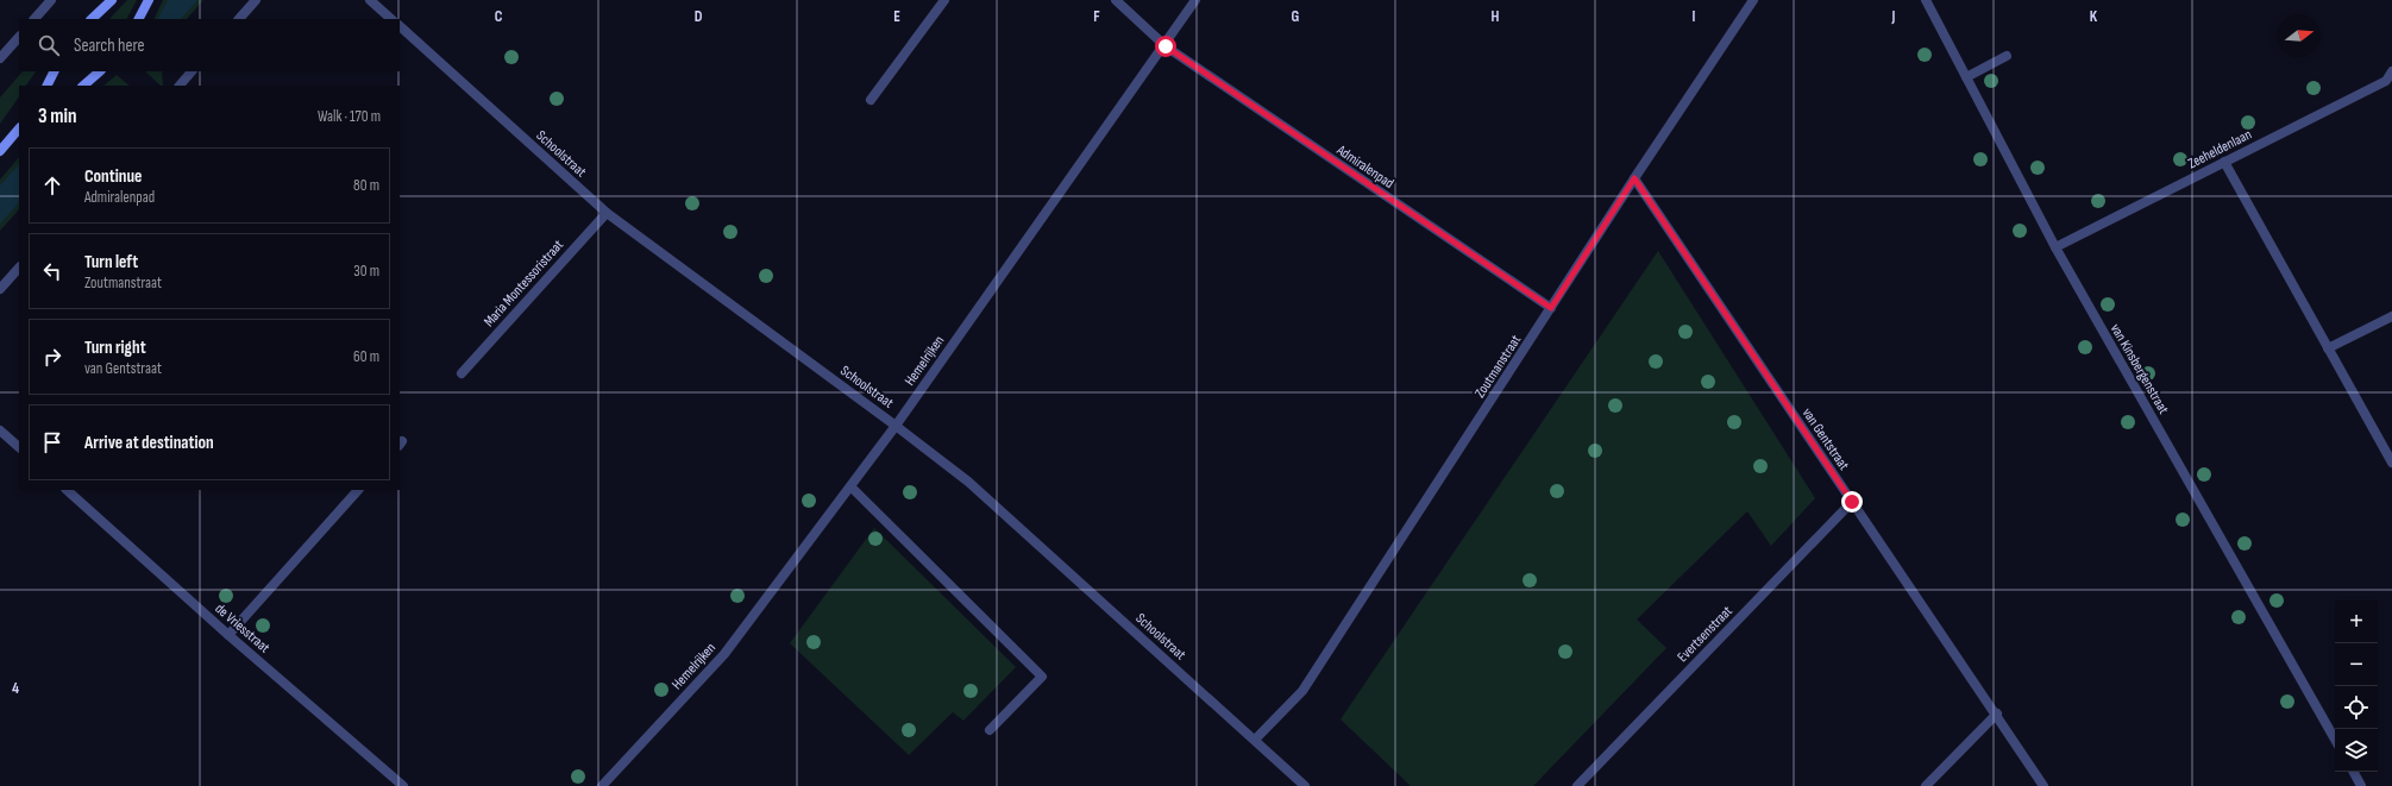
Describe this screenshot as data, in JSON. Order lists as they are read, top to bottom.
{
  "streets": {
    "street": [
      "Zeeheldenlaan",
      "Schoolstraat",
      "Admiralenpad",
      "Maria Montessoristraat",
      "Hemelrijken",
      "Zoutmanstraat",
      "van Kinsbergenstraat",
      "van Gentstraat",
      "de Vriesstraat",
      "Evertsenstraat"
    ]
  },
  "crossings": [
    ["Zeeheldenlaan", "van Kinsbergenstraat"],
    ["Schoolstraat", "Maria Montessoristraat"],
    ["Schoolstraat", "Hemelrijken"],
    ["Schoolstraat", "Zoutmanstraat"],
    ["Admiralenpad", "Hemelrijken"],
    ["Admiralenpad", "Zoutmanstraat"],
    ["Zoutmanstraat", "van Gentstraat"],
    ["van Gentstraat", "Evertsenstraat"]
  ],
  "north": "right",
  "page": {
    "search": "Search here",
    "heading": ["3 min", "Walk · 170 m"],
    "list": [
      ["Continue", "Admiralenpad", "80 m"],
      ["Turn left", "Zoutmanstraat", "30 m"],
      ["Turn right", "van Gentstraat", "60 m"],
      "Arrive at destination"
    ],
    "map_buttons": ["+", "−"]
  },
  "grid": {
    "columns": [
      "C",
      "D",
      "E",
      "F",
      "G",
      "H",
      "I",
      "J",
      "K"
    ],
    "rows": ["4"]
  }
}
